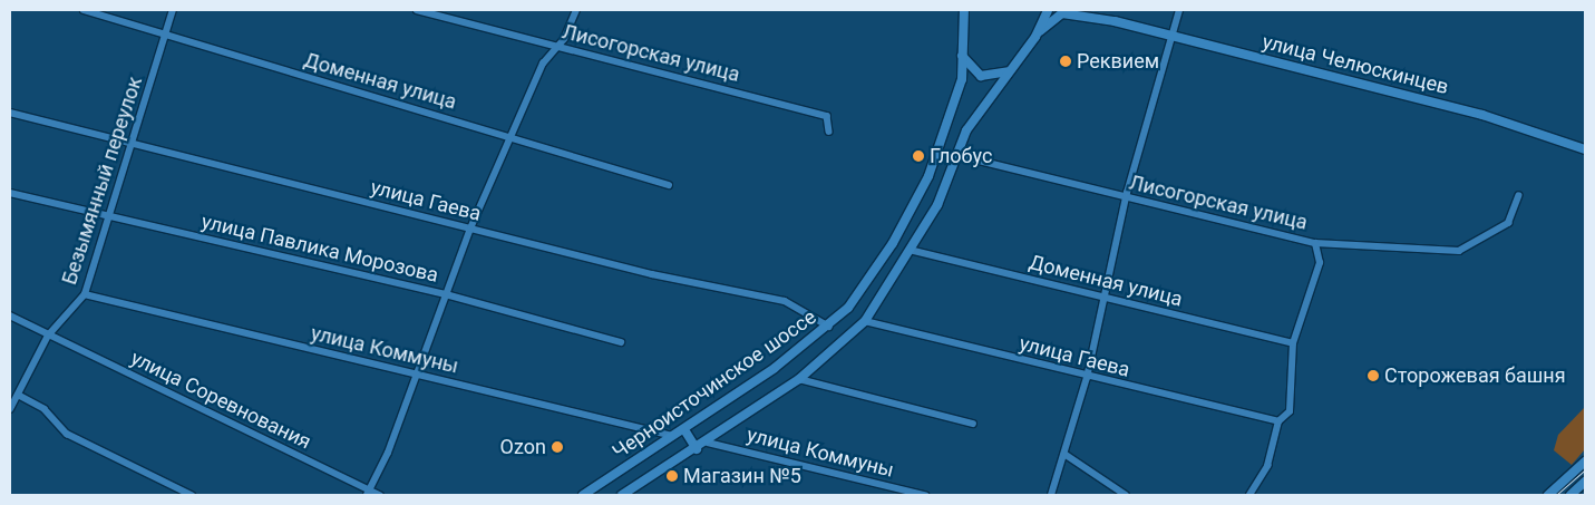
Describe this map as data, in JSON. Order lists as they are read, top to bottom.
{
  "streets": {
    "main road": ["улица Челюскинцев", "Черноисточинское шоссе"],
    "street": [
      "Лисогорская улица",
      "Доменная улица",
      "Безымянный переулок",
      "улица Гаева",
      "улица Павлика Морозова",
      "улица Коммуны",
      "улица Соревнования"
    ]
  },
  "crossings": [
    ["Лисогорская улица", "Черноисточинское шоссе"],
    ["улица Челюскинцев", "Черноисточинское шоссе"],
    ["Доменная улица", "Безымянный переулок"],
    ["Доменная улица", "Черноисточинское шоссе"],
    ["Безымянный переулок", "улица Гаева"],
    ["Безымянный переулок", "улица Павлика Морозова"],
    ["Безымянный переулок", "улица Коммуны"],
    ["Безымянный переулок", "улица Соревнования"],
    ["улица Гаева", "Черноисточинское шоссе"],
    ["улица Коммуны", "Черноисточинское шоссе"]
  ],
  "places": [
    "Реквием",
    "Глобус",
    "Сторожевая башня",
    "Ozon",
    "Магазин №5"
  ]
}
